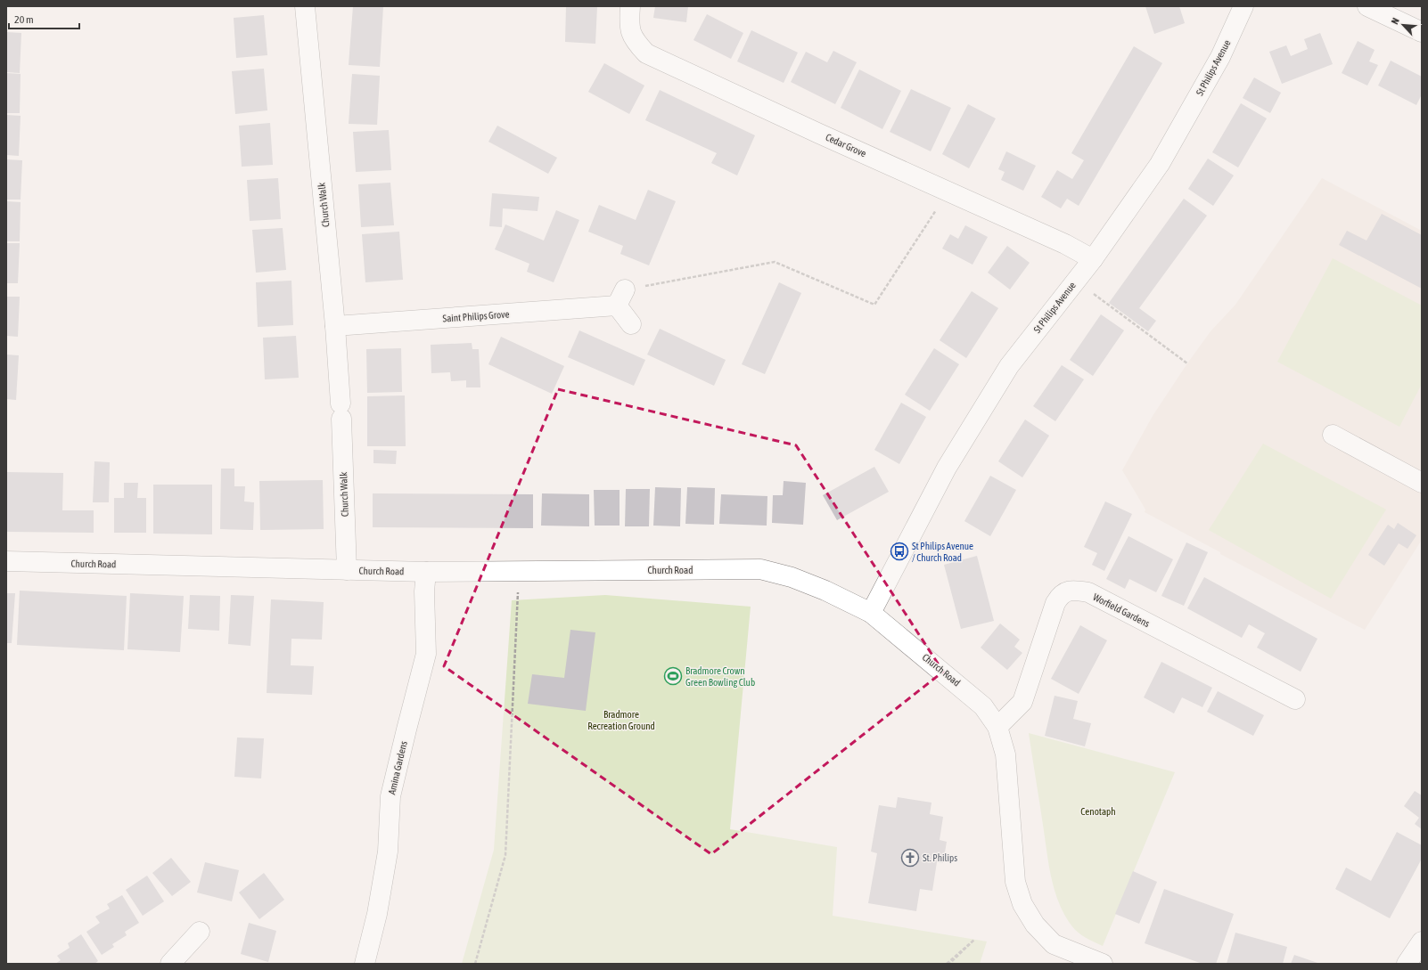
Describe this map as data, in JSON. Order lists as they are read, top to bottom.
{
  "streets": {
    "street": [
      "St Philips Avenue",
      "Cedar Grove",
      "Church Walk",
      "Saint Philips Grove",
      "Church Road",
      "Worfield Gardens",
      "Amina Gardens"
    ]
  },
  "crossings": [
    ["St Philips Avenue", "Cedar Grove"],
    ["St Philips Avenue", "Church Road"],
    ["Church Walk", "Saint Philips Grove"],
    ["Church Walk", "Church Road"],
    ["Church Road", "Worfield Gardens"],
    ["Church Road", "Amina Gardens"]
  ],
  "parks": ["Bradmore Recreation Ground", "Cenotaph"],
  "places": {
    "bus stop": ["St Philips Avenue / Church Road"],
    "sports": ["Bradmore Crown Green Bowling Club"],
    "church": ["St. Philips"]
  },
  "scale_bar": "20 m",
  "north": "top left"
}
